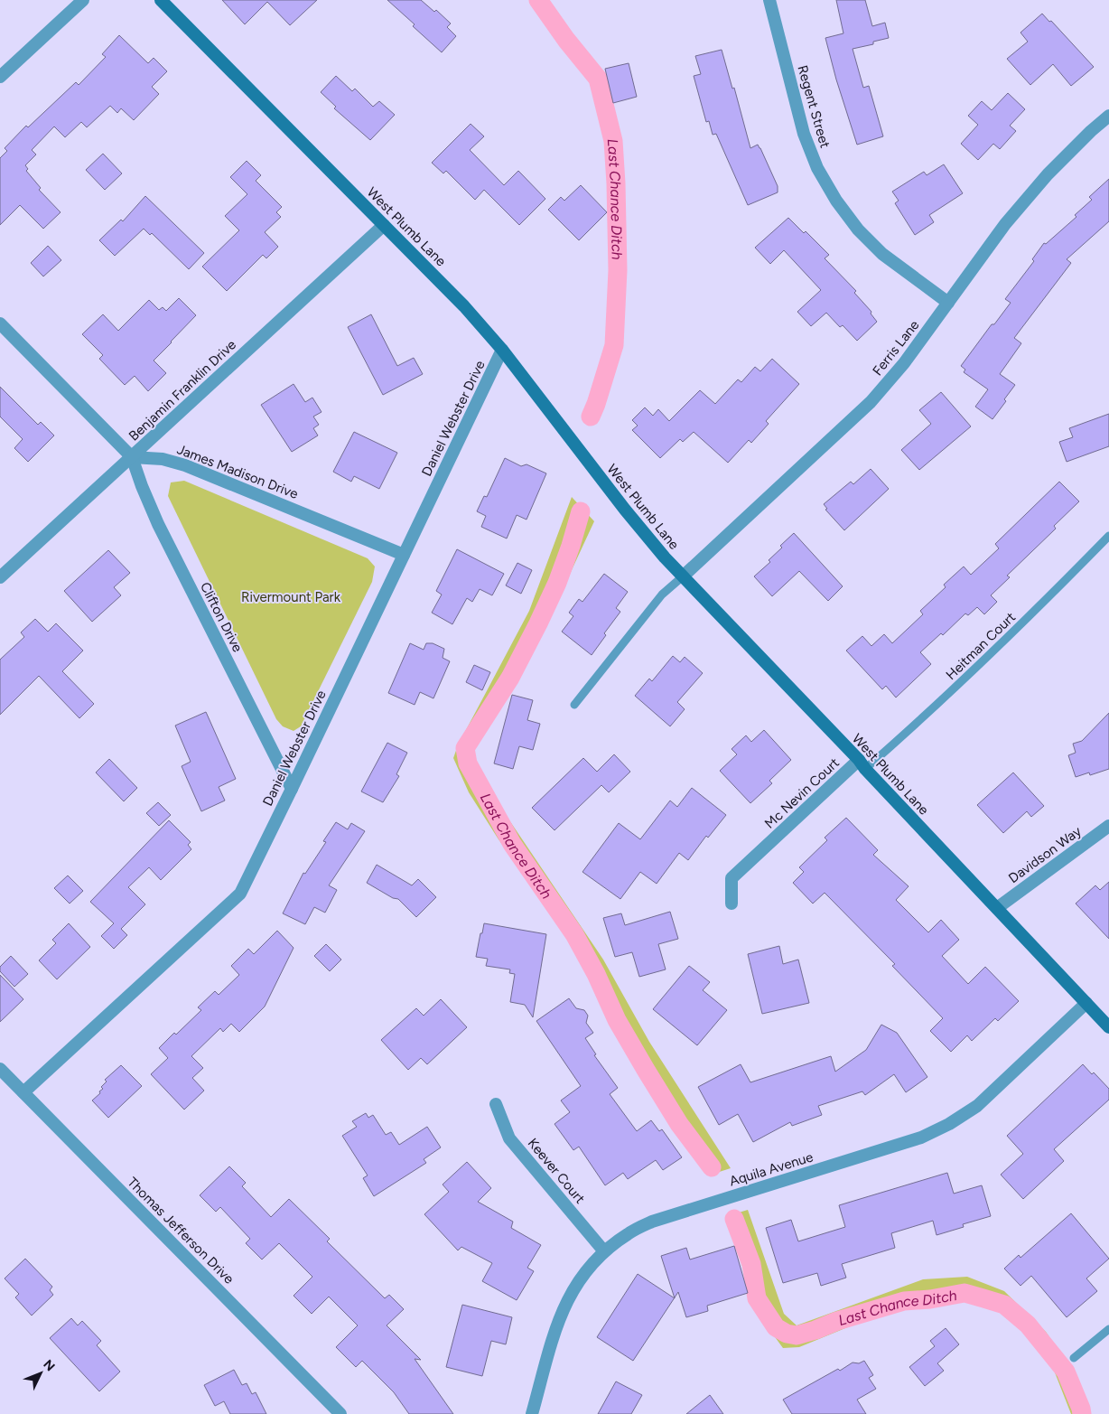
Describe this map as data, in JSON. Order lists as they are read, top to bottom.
{
  "streets": {
    "main road": ["West Plumb Lane"],
    "street": [
      "Regent Street",
      "Ferris Lane",
      "Benjamin Franklin Drive",
      "Daniel Webster Drive",
      "James Madison Drive",
      "Clifton Drive",
      "Mc Nevin Court",
      "Davidson Way",
      "Aquila Avenue",
      "Keever Court",
      "Thomas Jefferson Drive"
    ],
    "lane": ["Heitman Court"]
  },
  "crossings": [
    ["Regent Street", "Ferris Lane"],
    ["West Plumb Lane", "Ferris Lane"],
    ["West Plumb Lane", "Benjamin Franklin Drive"],
    ["West Plumb Lane", "Daniel Webster Drive"],
    ["West Plumb Lane", "Heitman Court"],
    ["West Plumb Lane", "Mc Nevin Court"],
    ["West Plumb Lane", "Davidson Way"],
    ["West Plumb Lane", "Aquila Avenue"],
    ["Benjamin Franklin Drive", "James Madison Drive"],
    ["Benjamin Franklin Drive", "Clifton Drive"],
    ["Daniel Webster Drive", "James Madison Drive"],
    ["Daniel Webster Drive", "Clifton Drive"],
    ["Daniel Webster Drive", "Thomas Jefferson Drive"],
    ["James Madison Drive", "Clifton Drive"],
    ["Heitman Court", "Mc Nevin Court"],
    ["Aquila Avenue", "Keever Court"]
  ],
  "water": ["Last Chance Ditch"],
  "parks": ["Rivermount Park"],
  "north": "top right"
}
